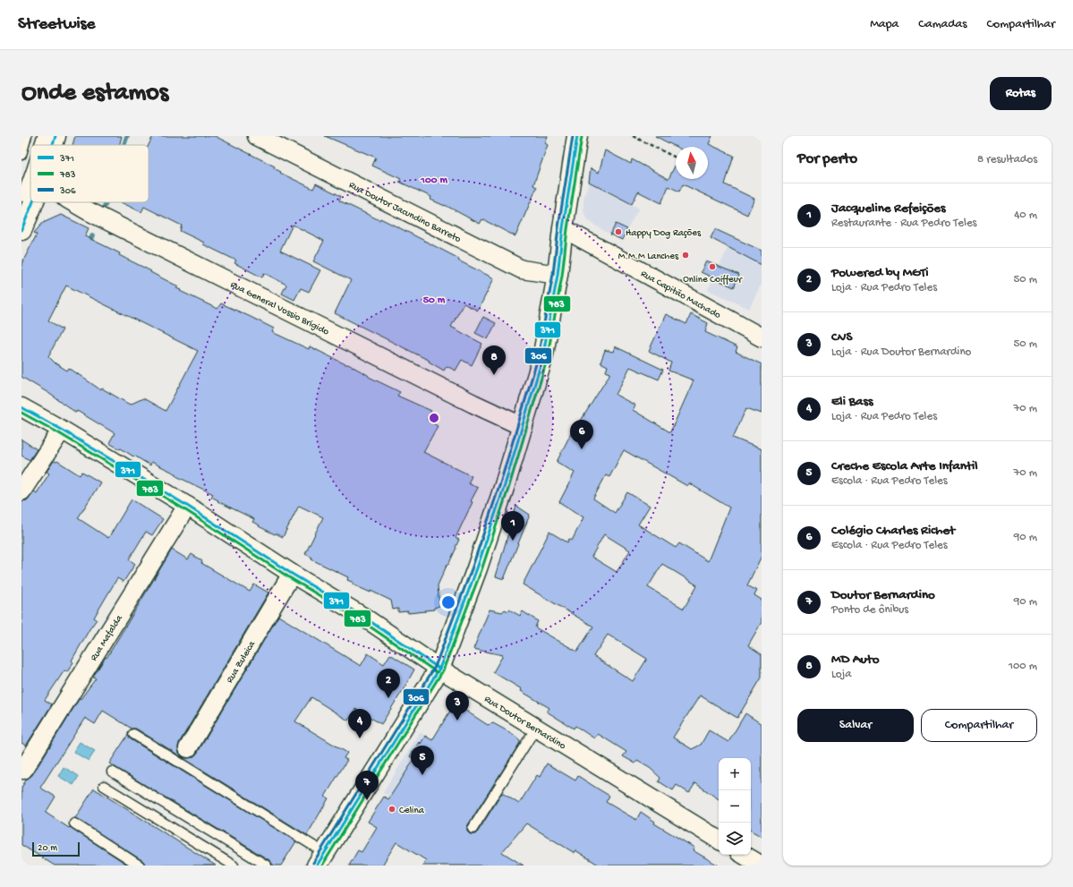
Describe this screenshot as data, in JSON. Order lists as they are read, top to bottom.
{
  "streets": {
    "street": [
      "Rua Doutor Jacundino Barreto",
      "Rua Capitão Machado",
      "Rua General Vossio Brigido",
      "Rua Mafalda",
      "Rua Zuleica",
      "Rua Doutor Bernardino"
    ]
  },
  "crossings": [
    ["Rua Mafalda", "Rua Doutor Bernardino"],
    ["Rua Zuleica", "Rua Doutor Bernardino"]
  ],
  "places": [
    "Happy Dog Rações",
    "M.M.M Lanches",
    "Online Coiffeur",
    "Celina"
  ],
  "lines": ["transit line 371", "transit line 306", "transit line 783"],
  "legend": ["371", "783", "306"],
  "scale_bar": "20 m",
  "north": "top",
  "page": {
    "header": "Streetwise",
    "nav": ["Mapa", "Camadas", "Compartilhar"],
    "buttons": [
      "Rotas",
      ["Salvar", "Compartilhar"]
    ],
    "title": "Onde estamos",
    "heading": ["Por perto", "8 resultados"],
    "list": [
      {
        "mark": "1",
        "name": "Jacqueline Refeições",
        "note": "Restaurante · Rua Pedro Teles",
        "value": "40 m"
      },
      {
        "mark": "2",
        "name": "Powered by MGTi",
        "note": "Loja · Rua Pedro Teles",
        "value": "50 m"
      },
      {
        "mark": "3",
        "name": "CVS",
        "note": "Loja · Rua Doutor Bernardino",
        "value": "50 m"
      },
      {
        "mark": "4",
        "name": "Eli Bass",
        "note": "Loja · Rua Pedro Teles",
        "value": "70 m"
      },
      {
        "mark": "5",
        "name": "Creche Escola Arte Infantil",
        "note": "Escola · Rua Pedro Teles",
        "value": "70 m"
      },
      {
        "mark": "6",
        "name": "Colégio Charles Richet",
        "note": "Escola · Rua Pedro Teles",
        "value": "90 m"
      },
      {
        "mark": "7",
        "name": "Doutor Bernardino",
        "note": "Ponto de ônibus",
        "value": "90 m"
      },
      {
        "mark": "8",
        "name": "MD Auto",
        "note": "Loja",
        "value": "100 m"
      }
    ],
    "pins": [
      "8",
      "6",
      "1",
      "2",
      "3",
      "4",
      "5",
      "7"
    ],
    "map_buttons": ["+", "−"],
    "scale": "20 m"
  },
  "rings": ["100 m", "50 m"]
}
